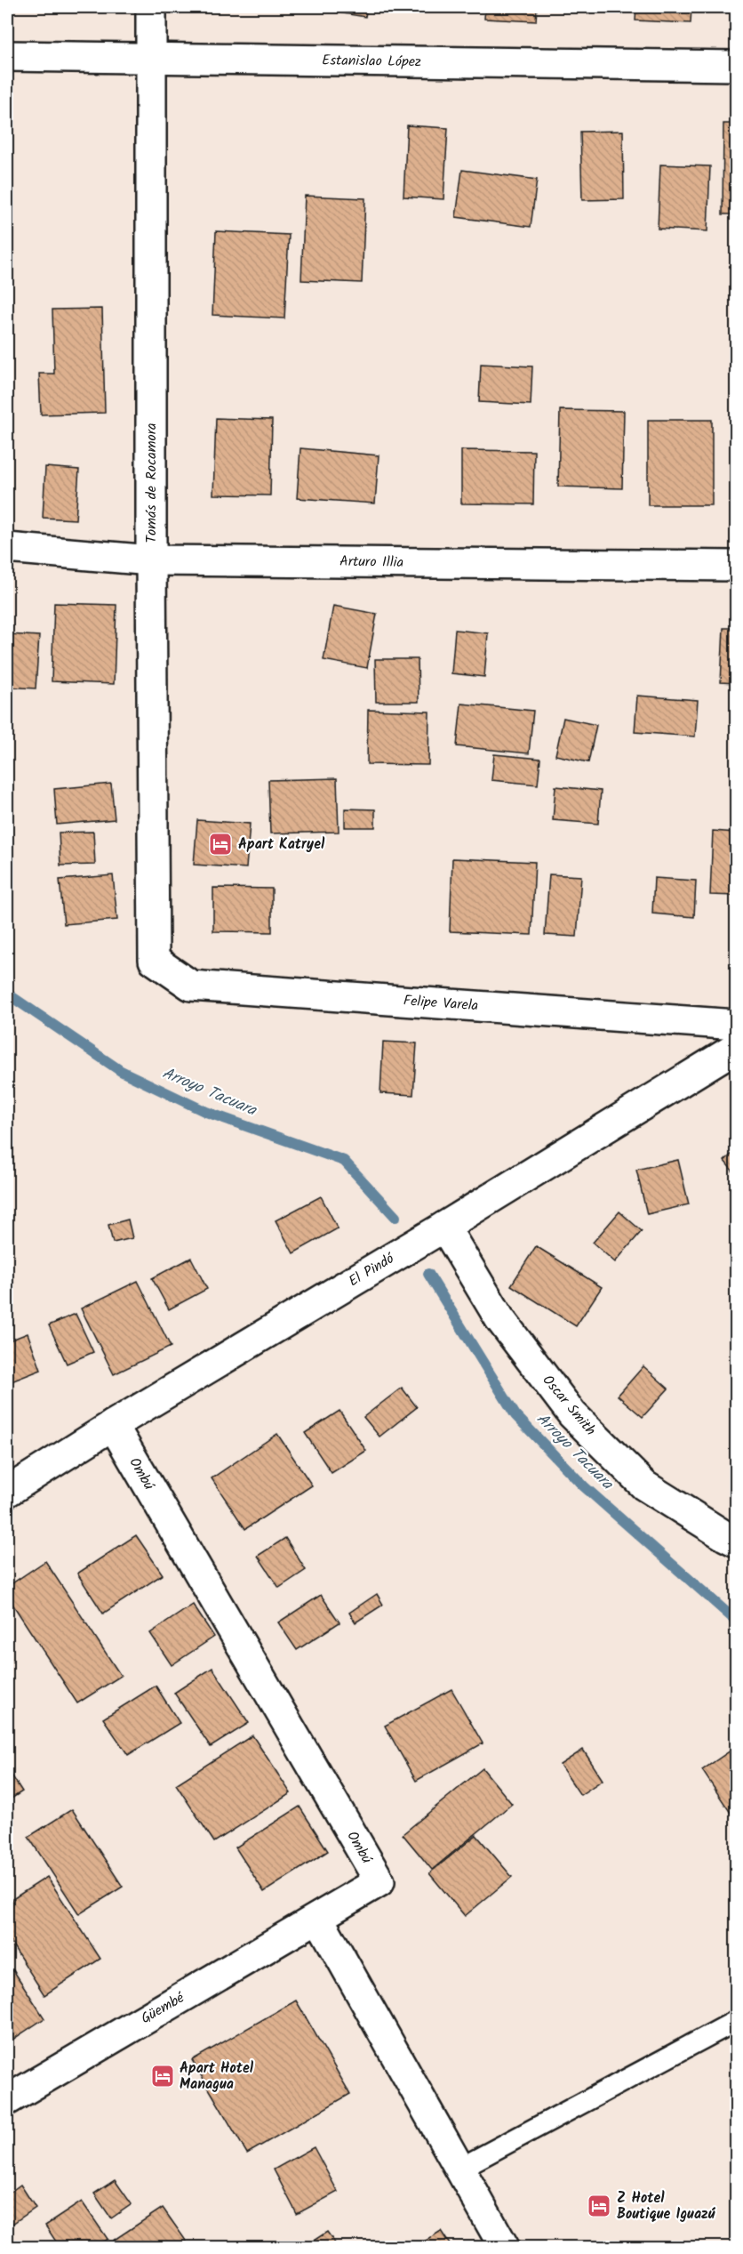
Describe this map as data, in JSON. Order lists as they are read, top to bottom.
{
  "streets": {
    "street": [
      "Estanislao López",
      "Tomás de Rocamora",
      "Arturo Illia",
      "Felipe Varela",
      "El Pindó",
      "Oscar Smith",
      "Ombú",
      "Güembé"
    ]
  },
  "crossings": [
    ["Estanislao López", "Tomás de Rocamora"],
    ["Tomás de Rocamora", "Arturo Illia"],
    ["Tomás de Rocamora", "Felipe Varela"],
    ["El Pindó", "Oscar Smith"],
    ["El Pindó", "Ombú"],
    ["Ombú", "Güembé"]
  ],
  "water": ["Arroyo Tacuara"],
  "places": {
    "hotel": ["Apart Katryel", "Apart Hotel Managua", "Z Hotel Boutique Iguazú"]
  }
}
